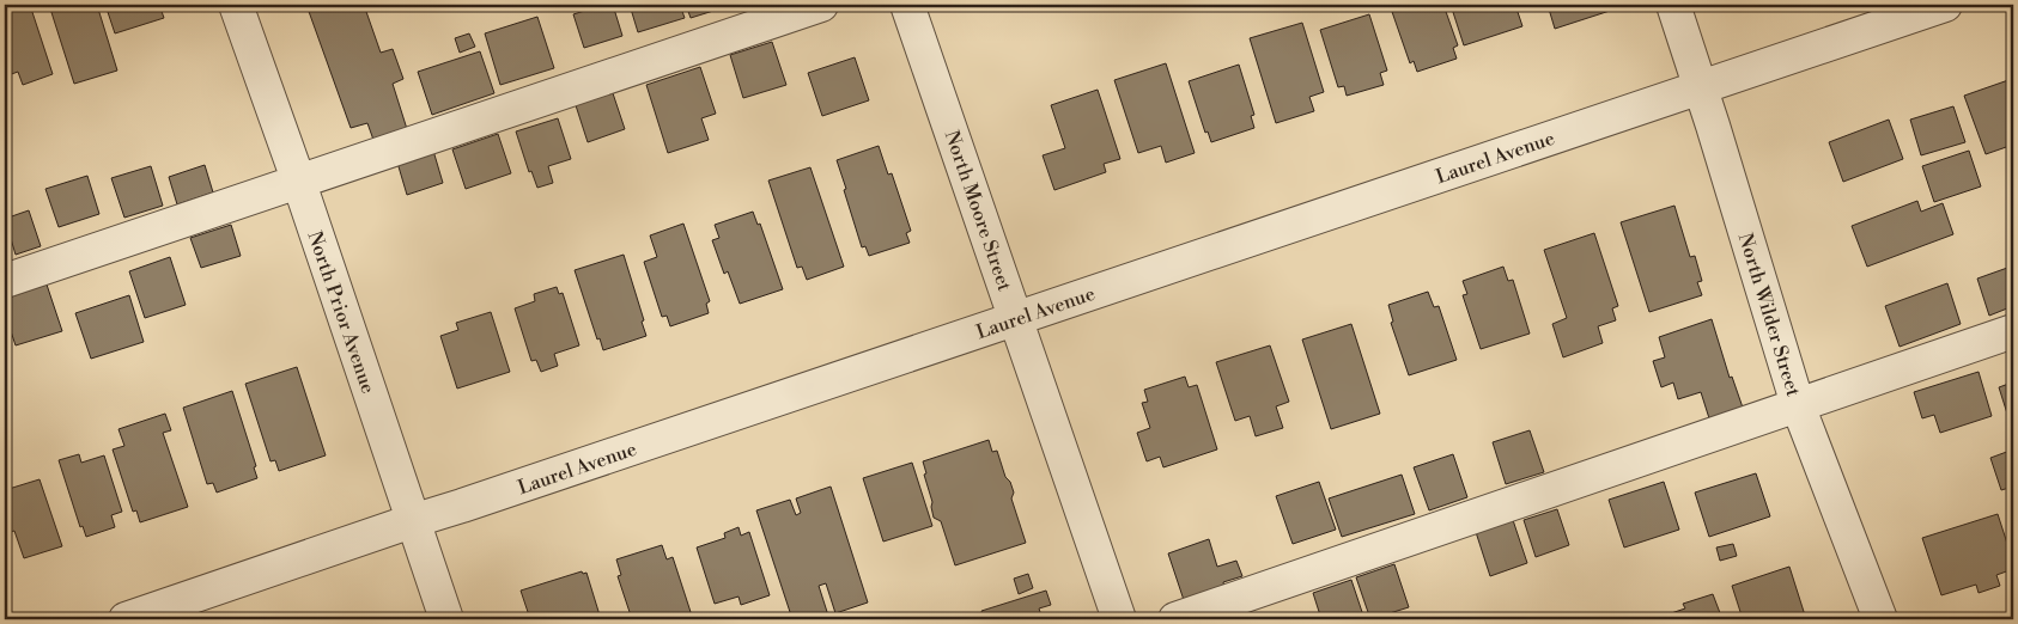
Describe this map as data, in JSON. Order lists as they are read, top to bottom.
{
  "streets": {
    "street": [
      "Laurel Avenue",
      "North Moore Street",
      "North Prior Avenue",
      "North Wilder Street"
    ]
  },
  "crossings": [
    ["Laurel Avenue", "North Moore Street"],
    ["Laurel Avenue", "North Prior Avenue"],
    ["Laurel Avenue", "North Wilder Street"]
  ]
}
